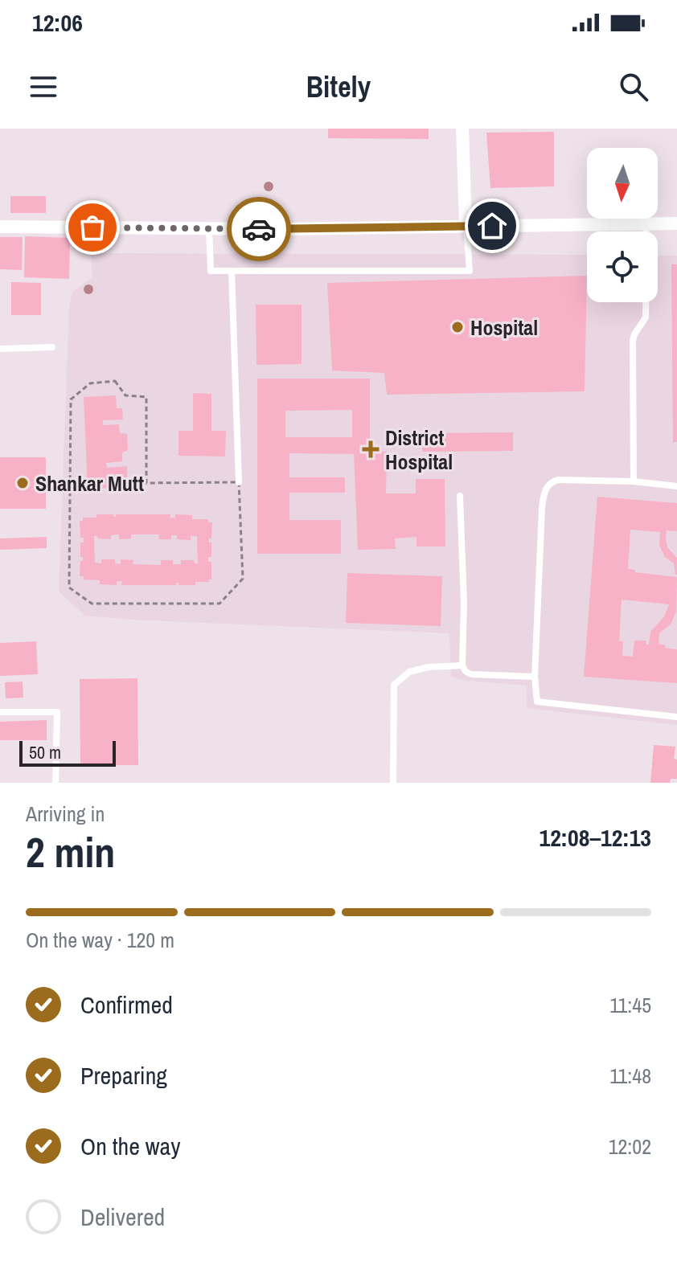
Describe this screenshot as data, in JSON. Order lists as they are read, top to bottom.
{
  "places": {
    "other": ["Hospital", "Shankar Mutt"],
    "health": ["District Hospital"]
  },
  "scale_bar": "50 m",
  "north": "bottom",
  "page": {
    "status": "12:06",
    "header": "Bitely",
    "scale": "50 m",
    "heading": ["2 min", "Arriving in", "12:08–12:13"],
    "bar": "On the way · 120 m",
    "list": [
      ["Confirmed", "11:45"],
      ["Preparing", "11:48"],
      ["On the way", "12:02"],
      "Delivered"
    ]
  }
}
